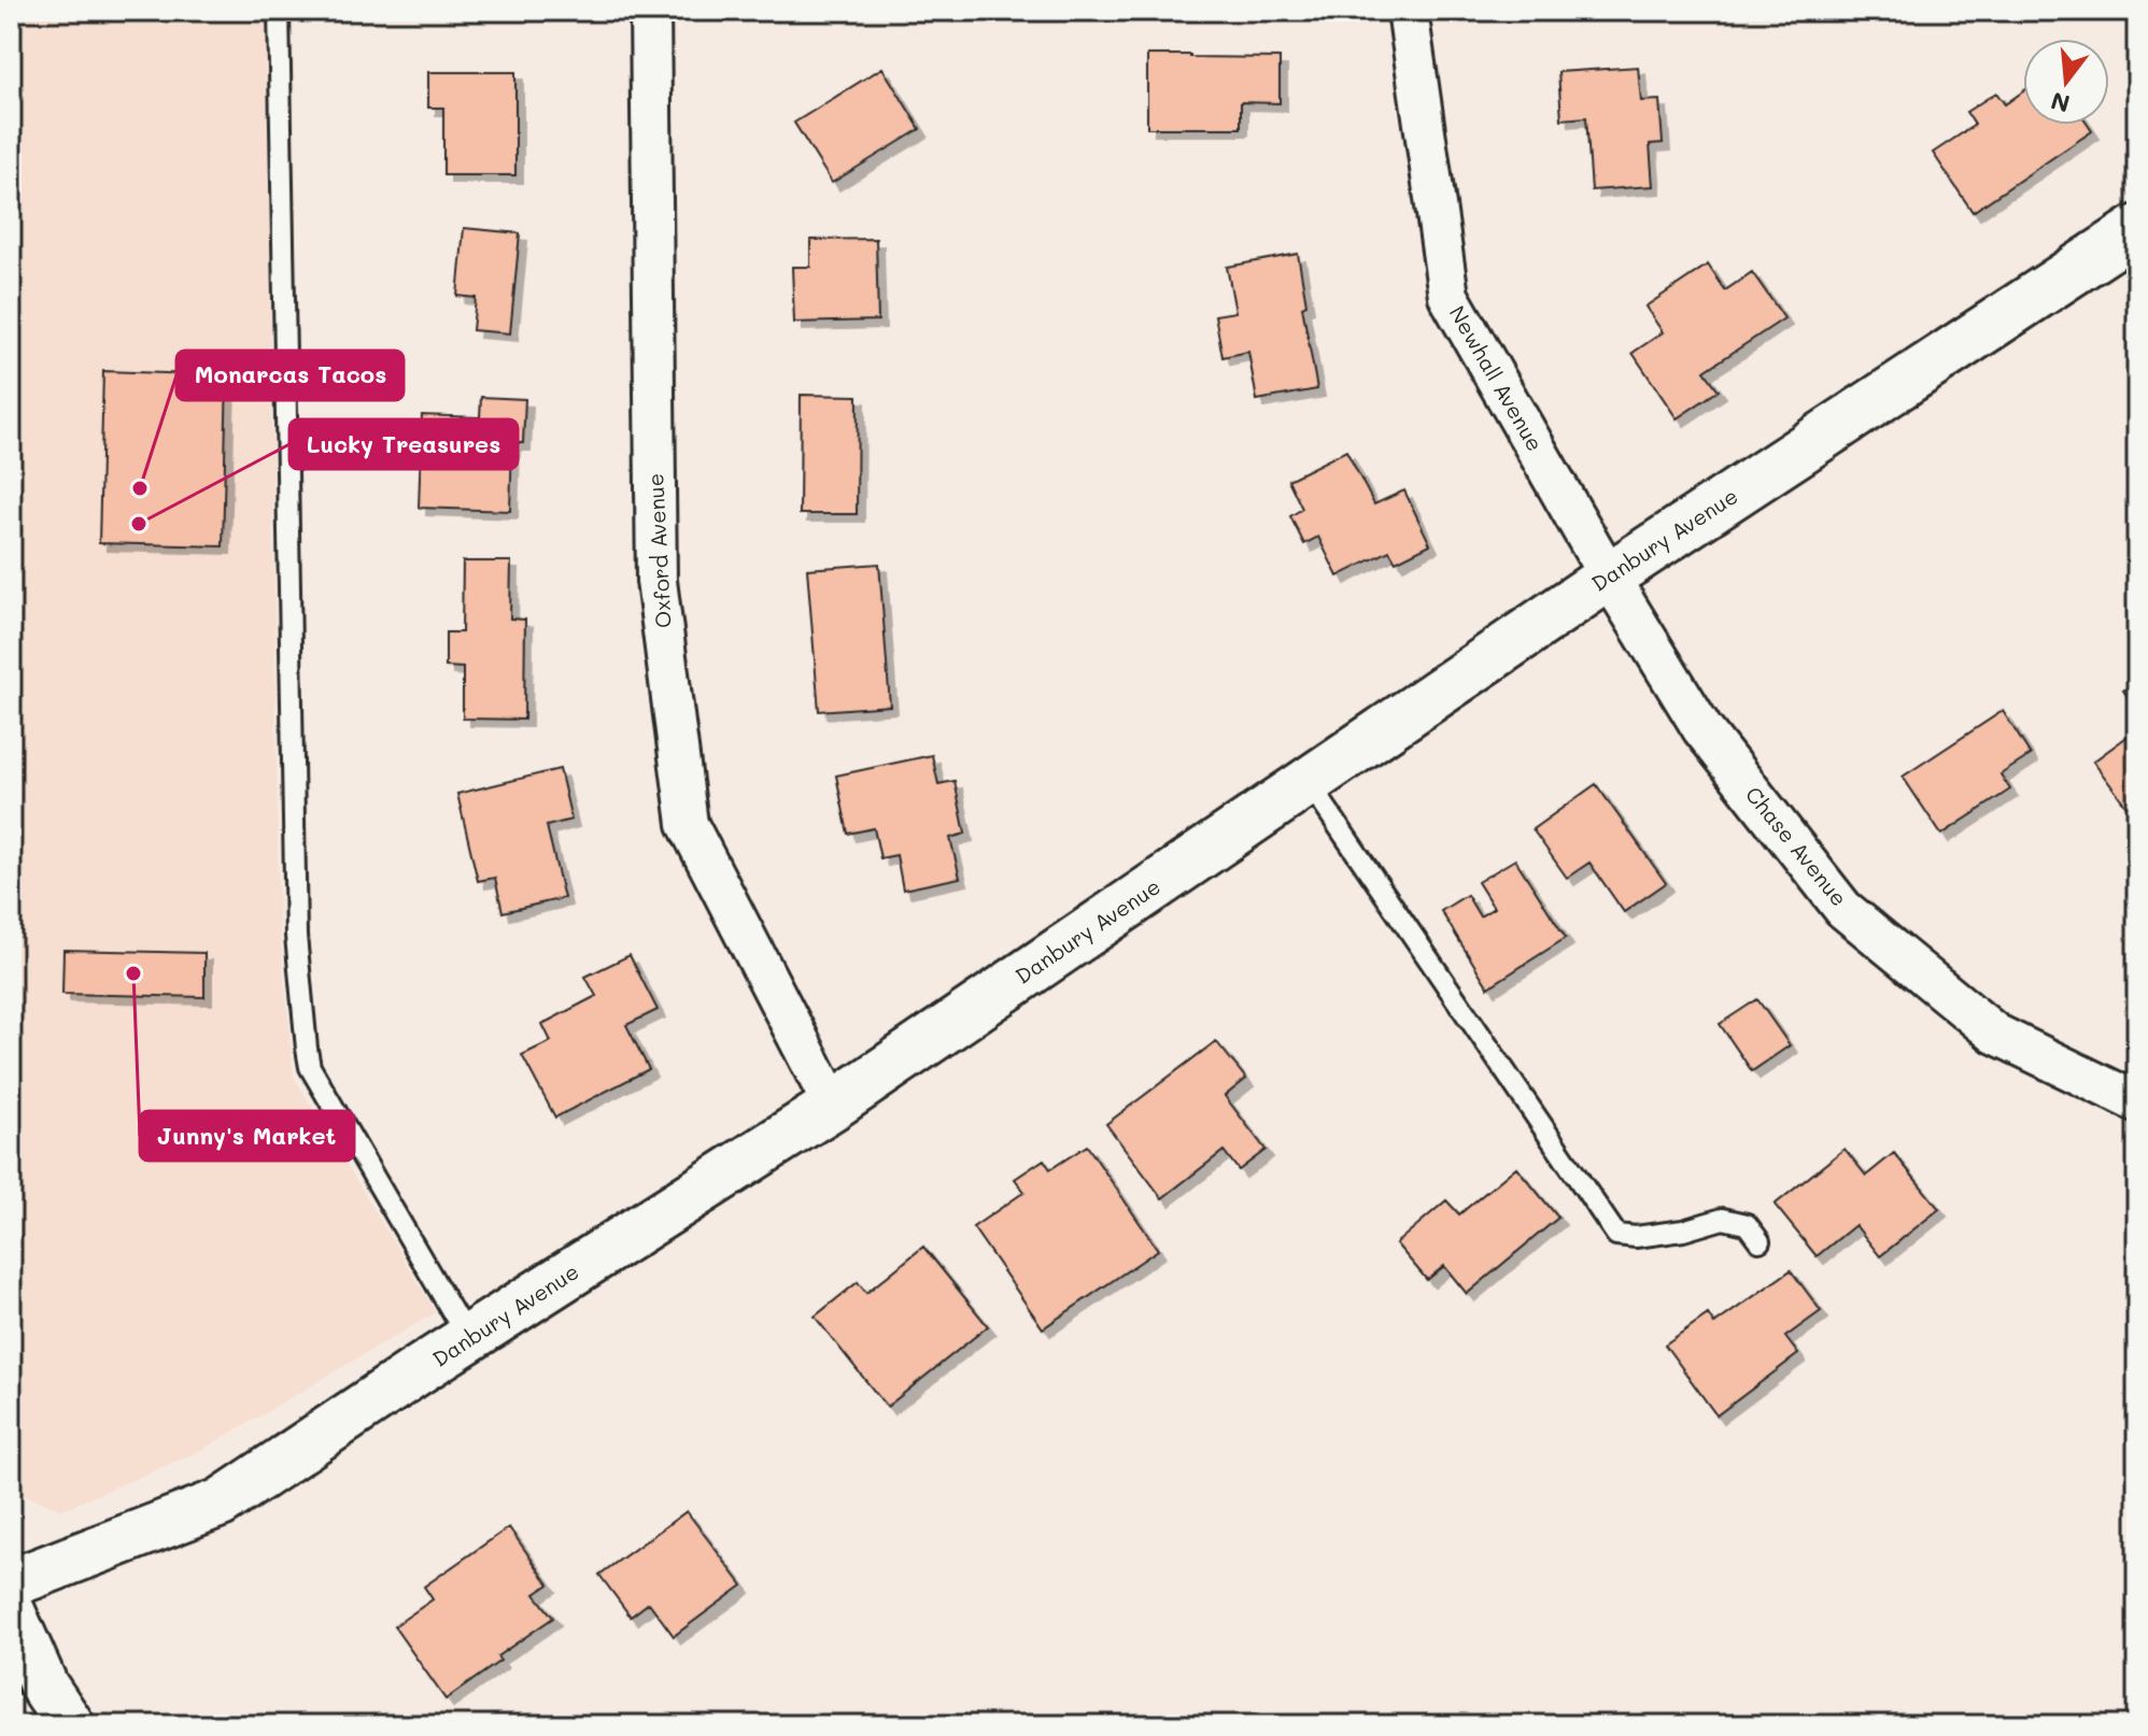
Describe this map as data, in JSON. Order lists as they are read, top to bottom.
{
  "streets": {
    "street": [
      "Newhall Avenue",
      "Danbury Avenue",
      "Oxford Avenue",
      "Chase Avenue"
    ]
  },
  "crossings": [
    ["Newhall Avenue", "Danbury Avenue"],
    ["Newhall Avenue", "Chase Avenue"],
    ["Danbury Avenue", "Oxford Avenue"],
    ["Danbury Avenue", "Chase Avenue"]
  ],
  "places": ["Monarcas Tacos", "Lucky Treasures", "Junny's Market"],
  "north": "bottom"
}
